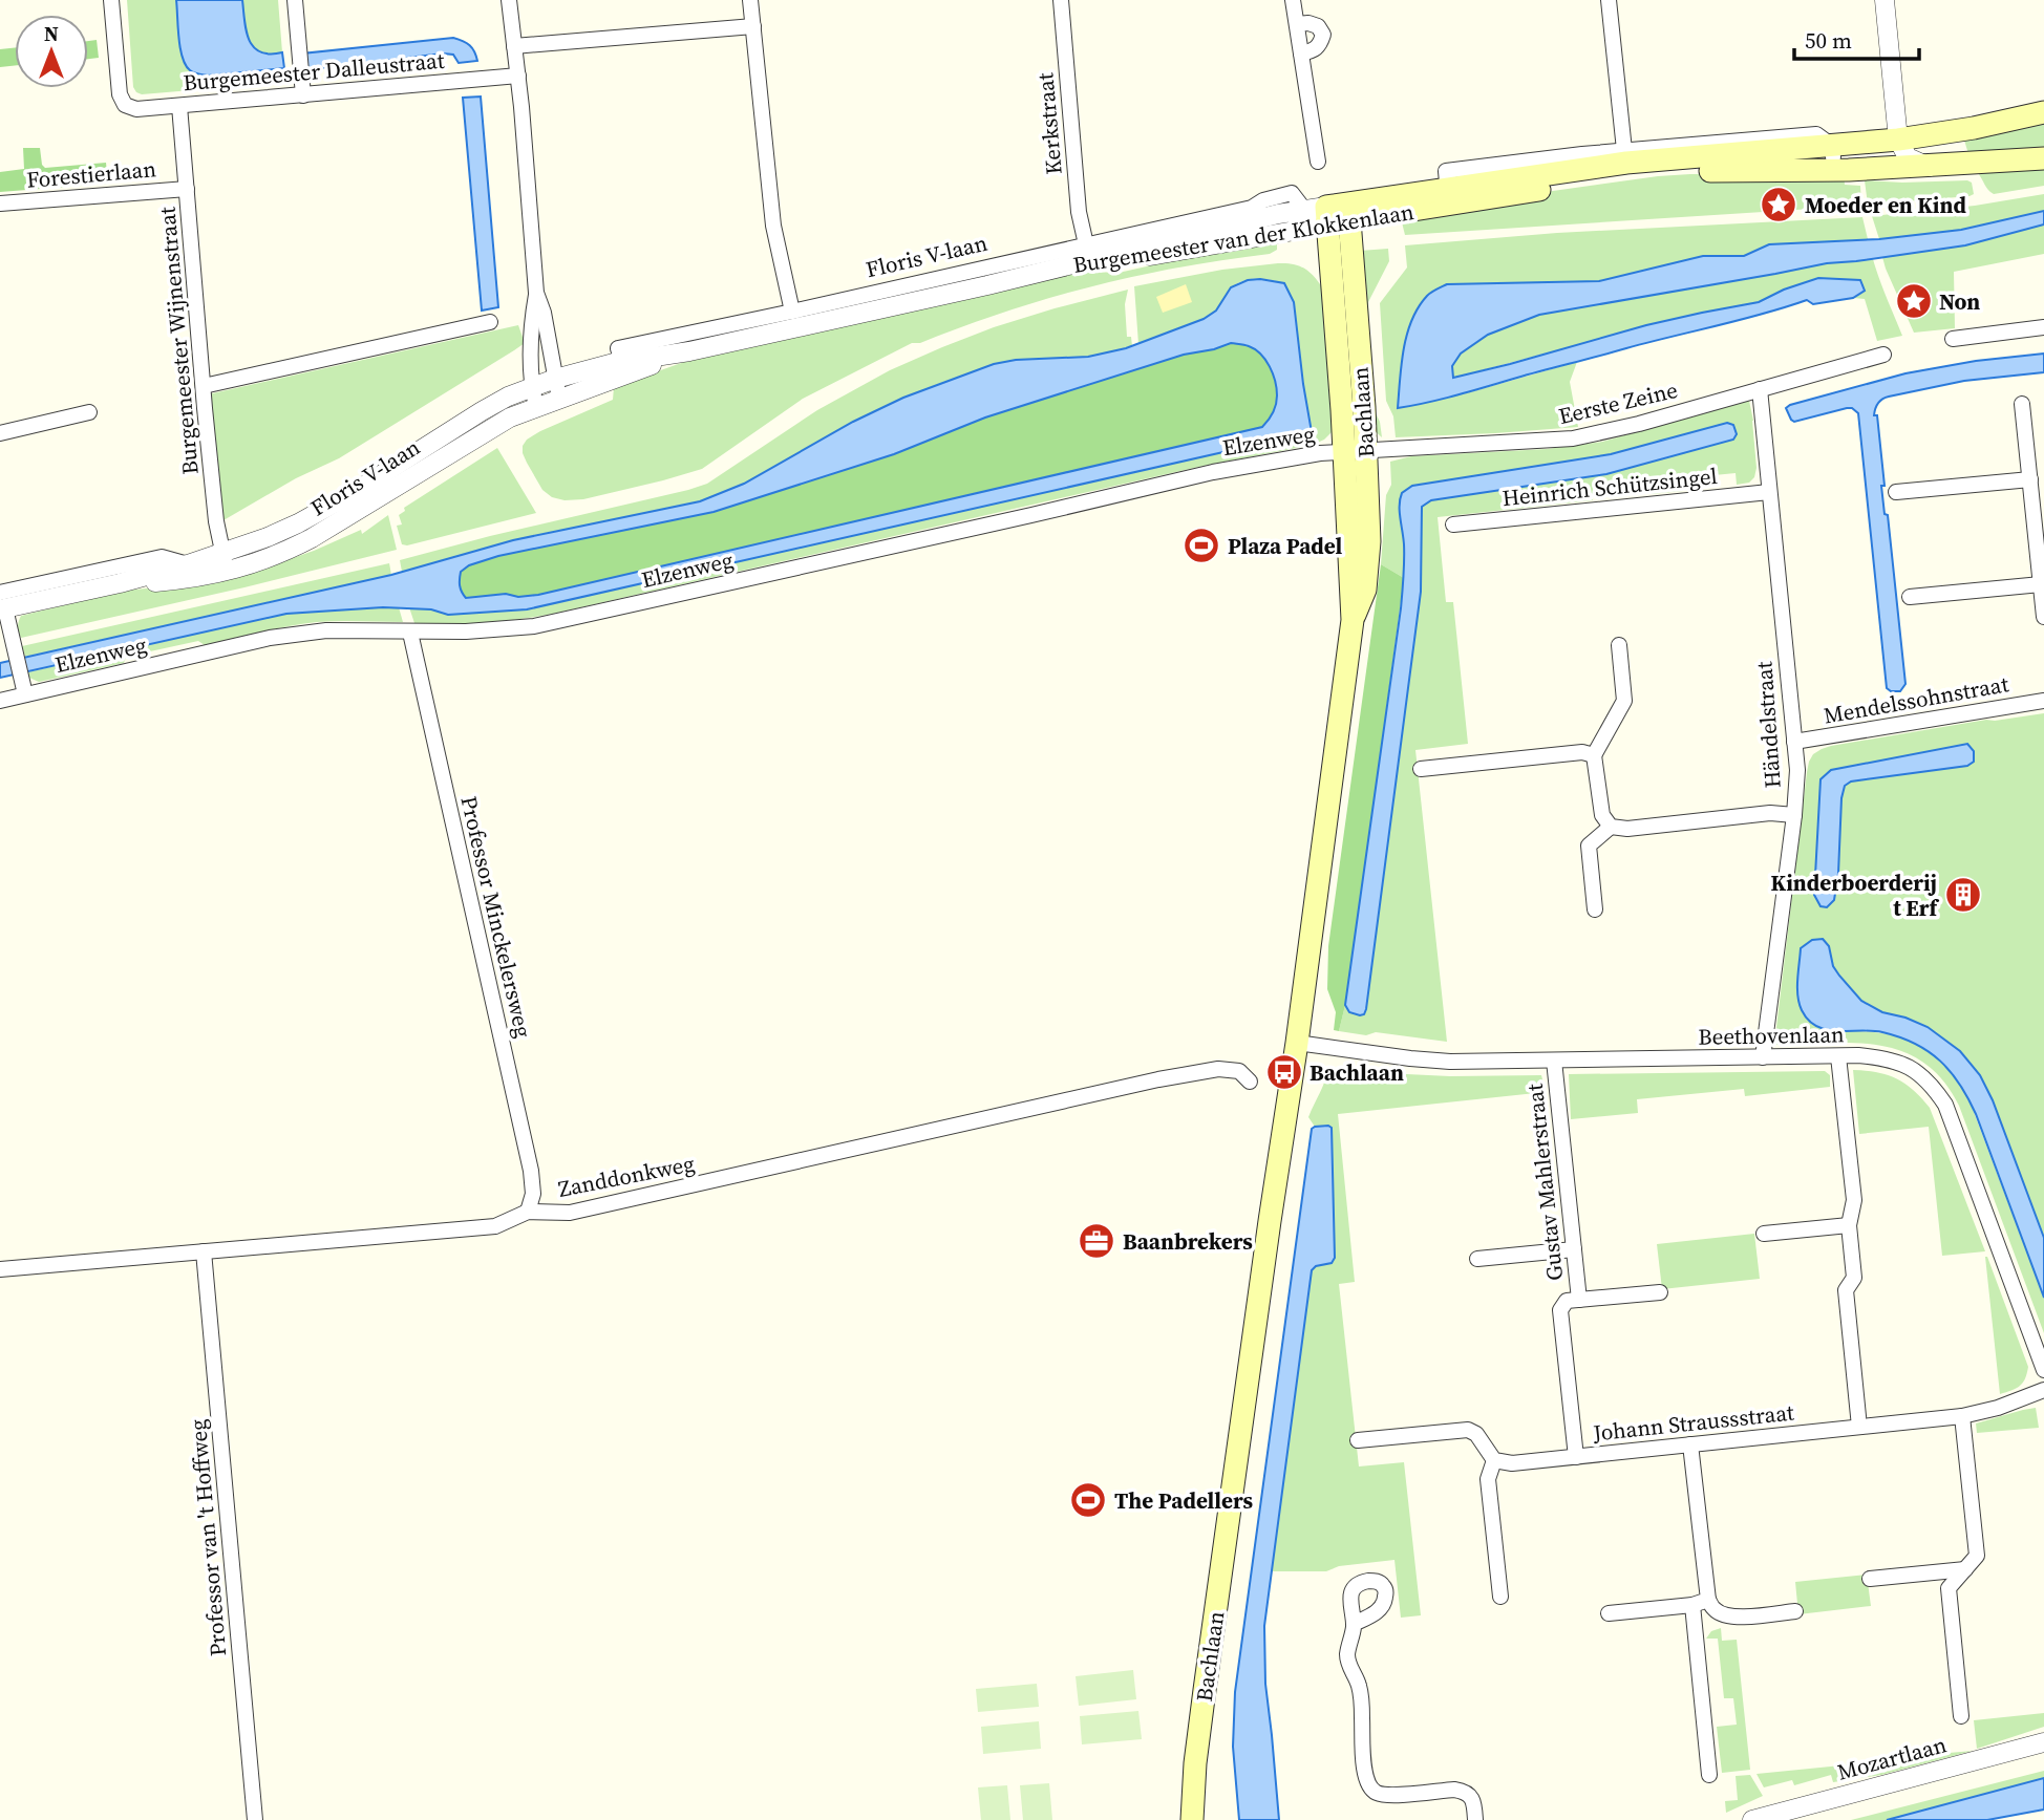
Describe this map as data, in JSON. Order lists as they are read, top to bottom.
{
  "streets": {
    "main road": ["Burgemeester van der Klokkenlaan", "Bachlaan"],
    "street": [
      "Burgemeester Dalleustraat",
      "Kerkstraat",
      "Forestierlaan",
      "Floris V-laan",
      "Burgemeester Wijnenstraat",
      "Eerste Zeine",
      "Elzenweg",
      "Heinrich Schützsingel",
      "Mendelssohnstraat",
      "Händelstraat",
      "Professor Minckelersweg",
      "Beethovenlaan",
      "Zanddonkweg",
      "Gustav Mahlerstraat",
      "Johann Straussstraat",
      "Professor van 't Hoffweg",
      "Mozartlaan"
    ]
  },
  "crossings": [
    ["Burgemeester Dalleustraat", "Burgemeester Wijnenstraat"],
    ["Kerkstraat", "Burgemeester van der Klokkenlaan"],
    ["Kerkstraat", "Floris V-laan"],
    ["Forestierlaan", "Burgemeester Wijnenstraat"],
    ["Burgemeester van der Klokkenlaan", "Floris V-laan"],
    ["Burgemeester van der Klokkenlaan", "Bachlaan"],
    ["Floris V-laan", "Burgemeester Wijnenstraat"],
    ["Eerste Zeine", "Bachlaan"],
    ["Eerste Zeine", "Elzenweg"],
    ["Eerste Zeine", "Händelstraat"],
    ["Bachlaan", "Elzenweg"],
    ["Bachlaan", "Beethovenlaan"],
    ["Elzenweg", "Professor Minckelersweg"],
    ["Heinrich Schützsingel", "Händelstraat"],
    ["Mendelssohnstraat", "Händelstraat"],
    ["Händelstraat", "Beethovenlaan"],
    ["Professor Minckelersweg", "Zanddonkweg"],
    ["Beethovenlaan", "Gustav Mahlerstraat"],
    ["Zanddonkweg", "Professor van 't Hoffweg"],
    ["Gustav Mahlerstraat", "Johann Straussstraat"]
  ],
  "places": {
    "place": ["Moeder en Kind", "Non"],
    "sports": ["Plaza Padel", "The Padellers"],
    "building": ["Kinderboerderij t Erf"],
    "bus stop": ["Bachlaan"],
    "office": ["Baanbrekers"]
  },
  "scale_bar": "50 m",
  "north": "top"
}
